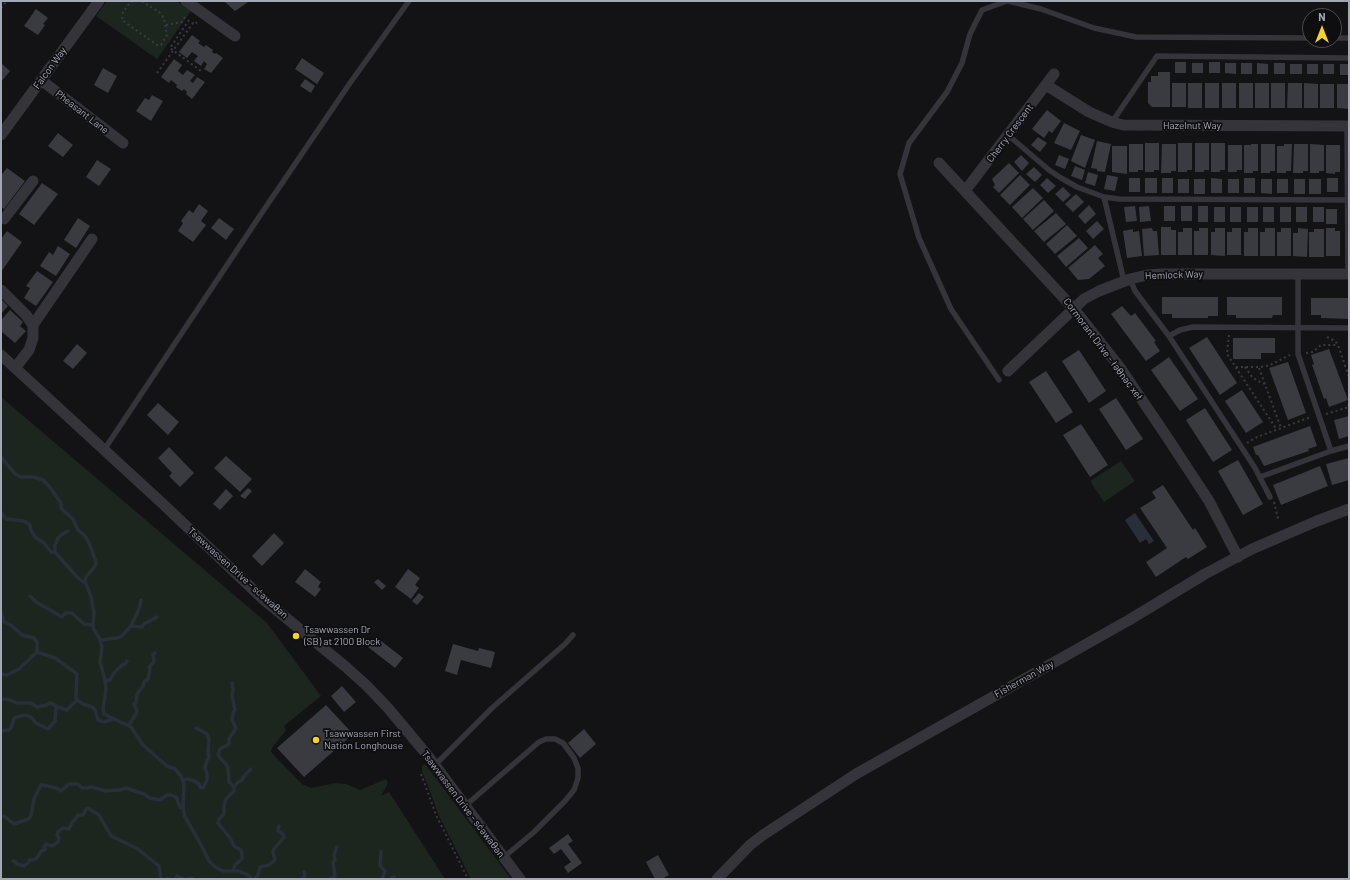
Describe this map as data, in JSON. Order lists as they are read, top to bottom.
{
  "streets": {
    "street": [
      "Falcon Way",
      "Pheasant Lane",
      "Hazelnut Way",
      "Cherry Crescent",
      "Hemlock Way",
      "Cormorant Drive - łəθnəc xeł",
      "Tsawwassen Drive - sc̓əwaθən",
      "Fisherman Way"
    ]
  },
  "crossings": [
    ["Falcon Way", "Pheasant Lane"],
    ["Hazelnut Way", "Cherry Crescent"],
    ["Cherry Crescent", "Cormorant Drive - łəθnəc xeł"],
    ["Hemlock Way", "Cormorant Drive - łəθnəc xeł"],
    ["Cormorant Drive - łəθnəc xeł", "Fisherman Way"]
  ],
  "places": ["Tsawwassen Dr (SB) at 2100 Block", "Tsawwassen First Nation Longhouse"],
  "north": "top"
}
